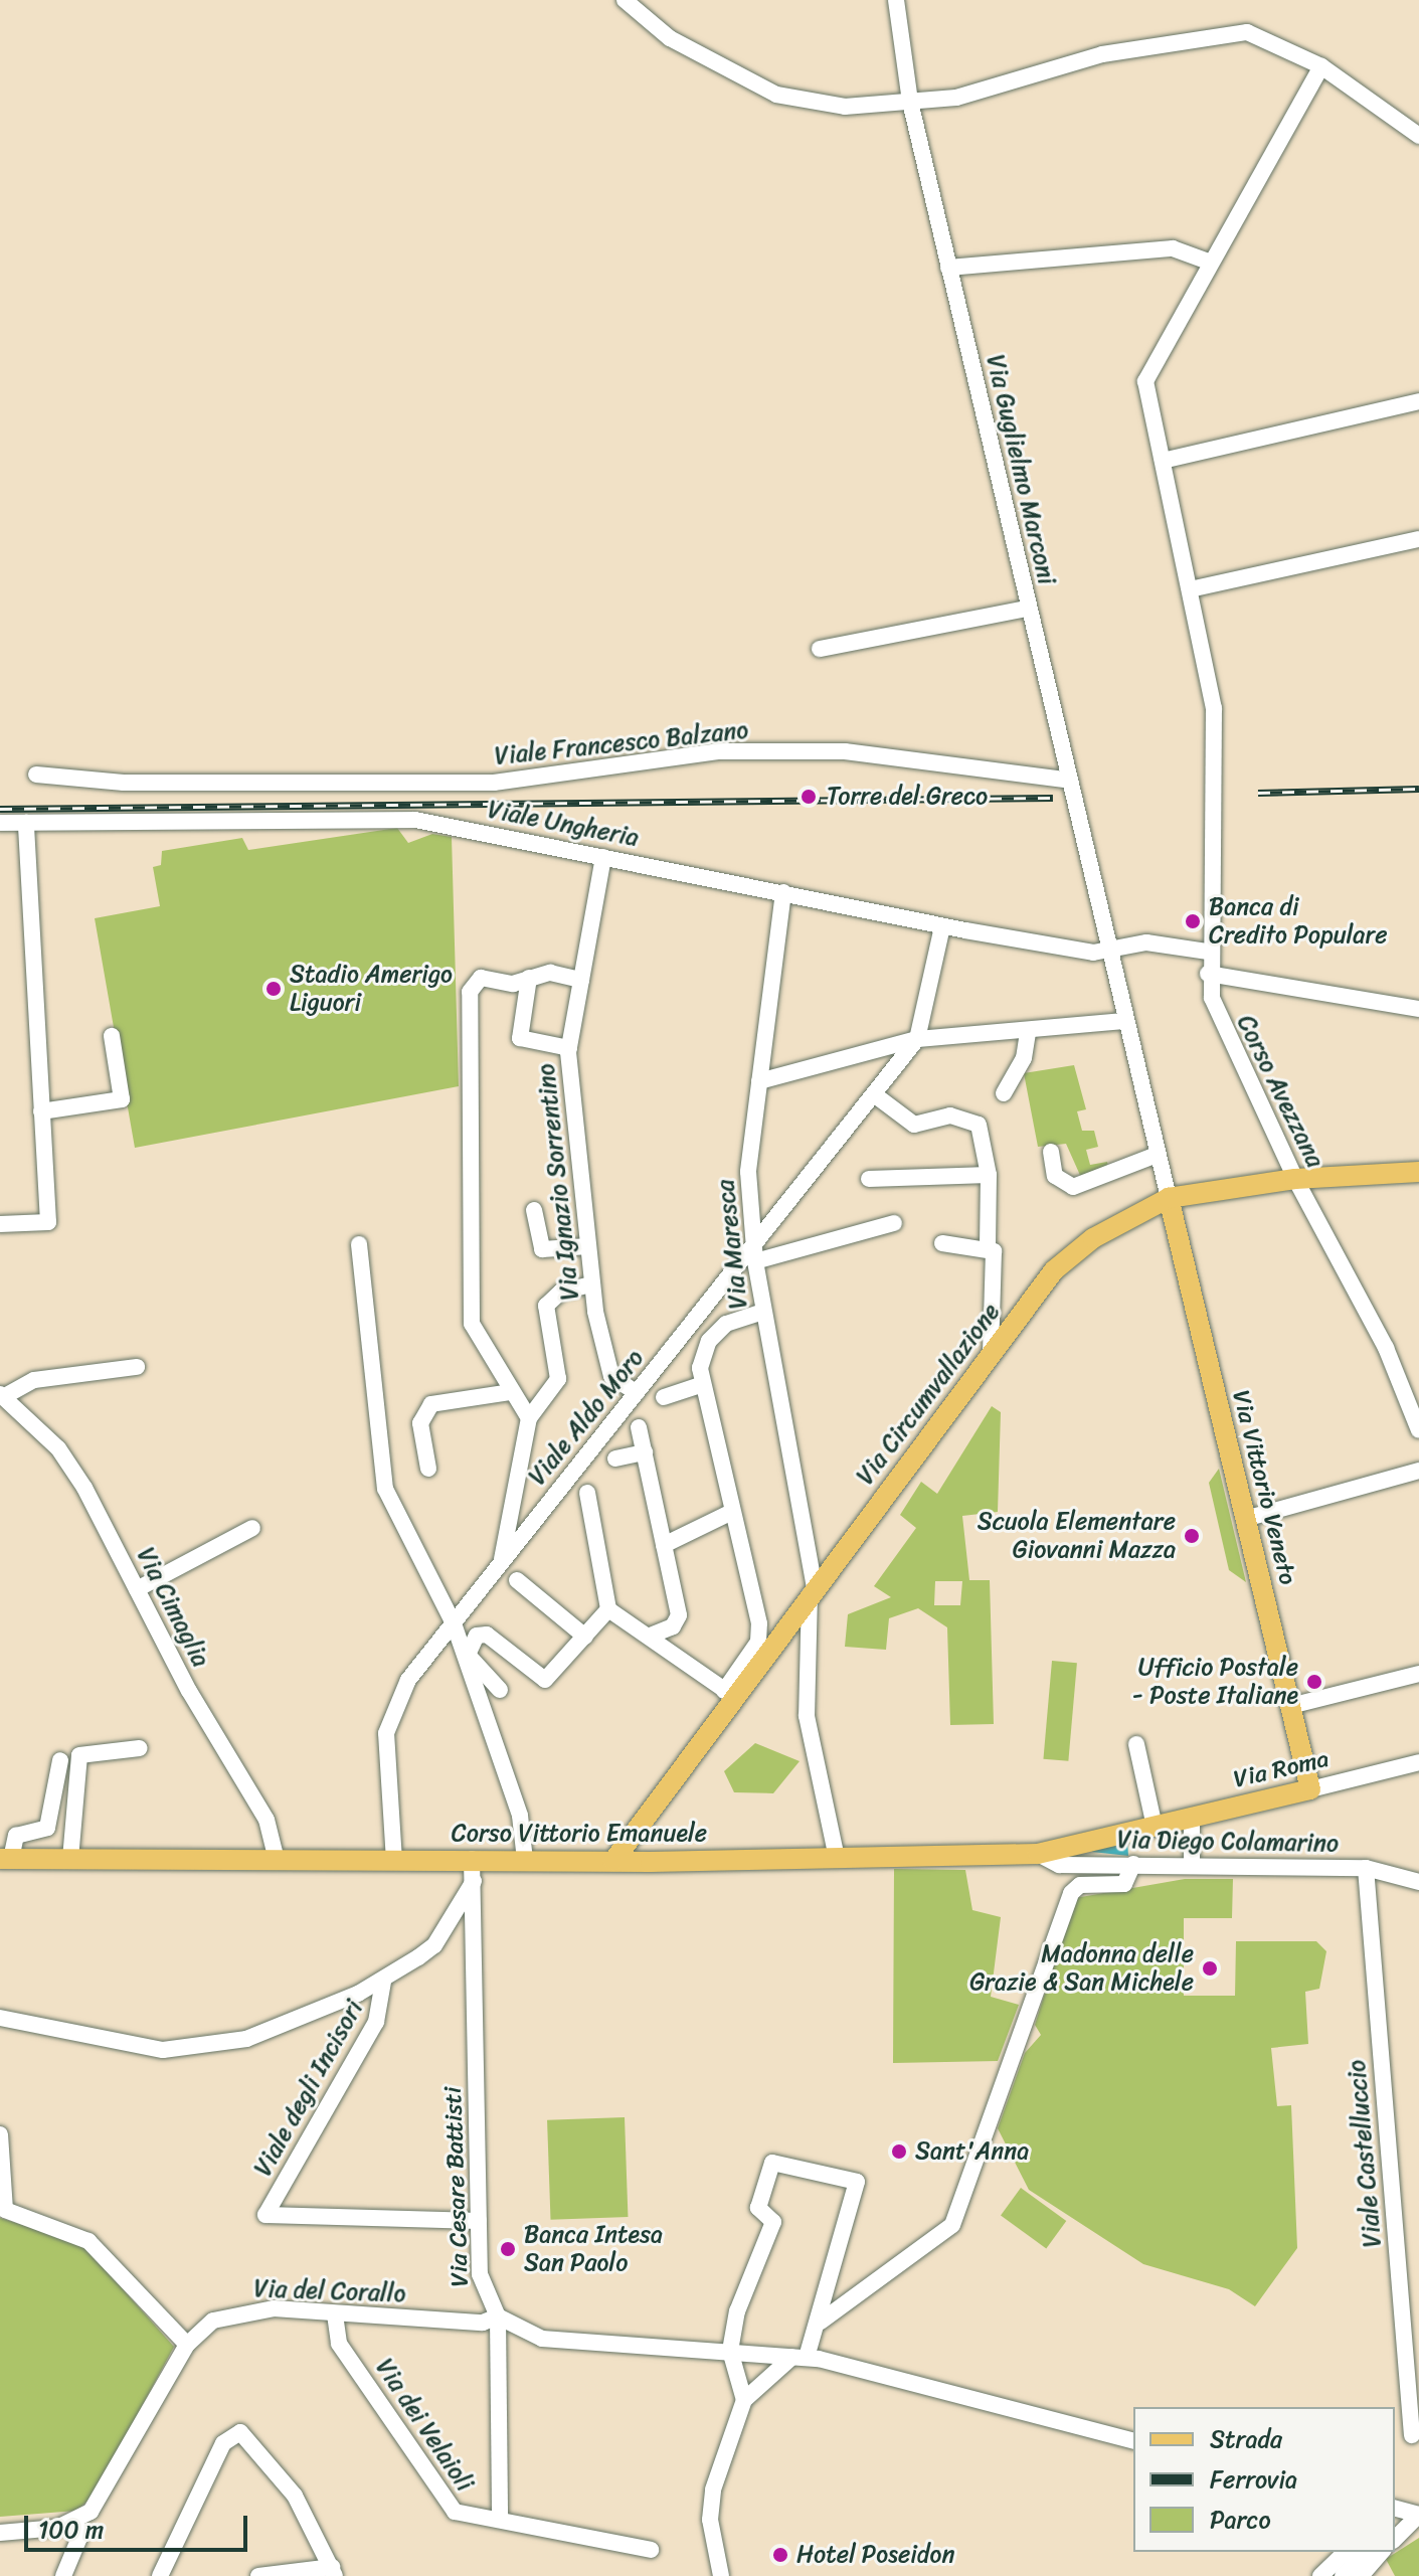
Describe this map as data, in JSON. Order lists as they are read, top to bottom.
{
  "streets": {
    "main road": [
      "Via Circumvallazione",
      "Via Vittorio Veneto",
      "Via Roma",
      "Corso Vittorio Emanuele"
    ],
    "street": [
      "Via Guglielmo Marconi",
      "Viale Francesco Balzano",
      "Viale Ungheria",
      "Corso Avezzana",
      "Via Ignazio Sorrentino",
      "Via Maresca",
      "Viale Aldo Moro",
      "Via Cimaglia",
      "Via Diego Colamarino",
      "Viale degli Incisori",
      "Viale Castelluccio",
      "Via Cesare Battisti",
      "Via del Corallo",
      "Via dei Velaioli"
    ]
  },
  "crossings": [
    ["Via Guglielmo Marconi", "Viale Francesco Balzano"],
    ["Via Guglielmo Marconi", "Viale Ungheria"],
    ["Via Guglielmo Marconi", "Via Circumvallazione"],
    ["Via Guglielmo Marconi", "Via Vittorio Veneto"],
    ["Viale Ungheria", "Corso Avezzana"],
    ["Viale Ungheria", "Via Ignazio Sorrentino"],
    ["Viale Ungheria", "Via Maresca"],
    ["Corso Avezzana", "Via Circumvallazione"],
    ["Via Ignazio Sorrentino", "Viale Aldo Moro"],
    ["Via Maresca", "Via Circumvallazione"],
    ["Via Maresca", "Viale Aldo Moro"],
    ["Via Maresca", "Corso Vittorio Emanuele"],
    ["Via Circumvallazione", "Via Vittorio Veneto"],
    ["Via Circumvallazione", "Corso Vittorio Emanuele"],
    ["Viale Aldo Moro", "Corso Vittorio Emanuele"],
    ["Via Vittorio Veneto", "Via Roma"],
    ["Via Cimaglia", "Corso Vittorio Emanuele"],
    ["Via Roma", "Corso Vittorio Emanuele"],
    ["Corso Vittorio Emanuele", "Via Diego Colamarino"],
    ["Corso Vittorio Emanuele", "Via Cesare Battisti"],
    ["Via Diego Colamarino", "Viale Castelluccio"],
    ["Viale degli Incisori", "Via Cesare Battisti"],
    ["Via Cesare Battisti", "Via del Corallo"],
    ["Via del Corallo", "Via dei Velaioli"]
  ],
  "places": [
    "Torre del Greco",
    "Banca di Credito Populare",
    "Stadio Amerigo Liguori",
    "Scuola Elementare Giovanni Mazza",
    "Ufficio Postale - Poste Italiane",
    "Madonna delle Grazie & San Michele",
    "Sant'Anna",
    "Banca Intesa San Paolo",
    "Hotel Poseidon"
  ],
  "legend": ["Strada", "Ferrovia", "Parco"],
  "scale_bar": "100 m"
}
